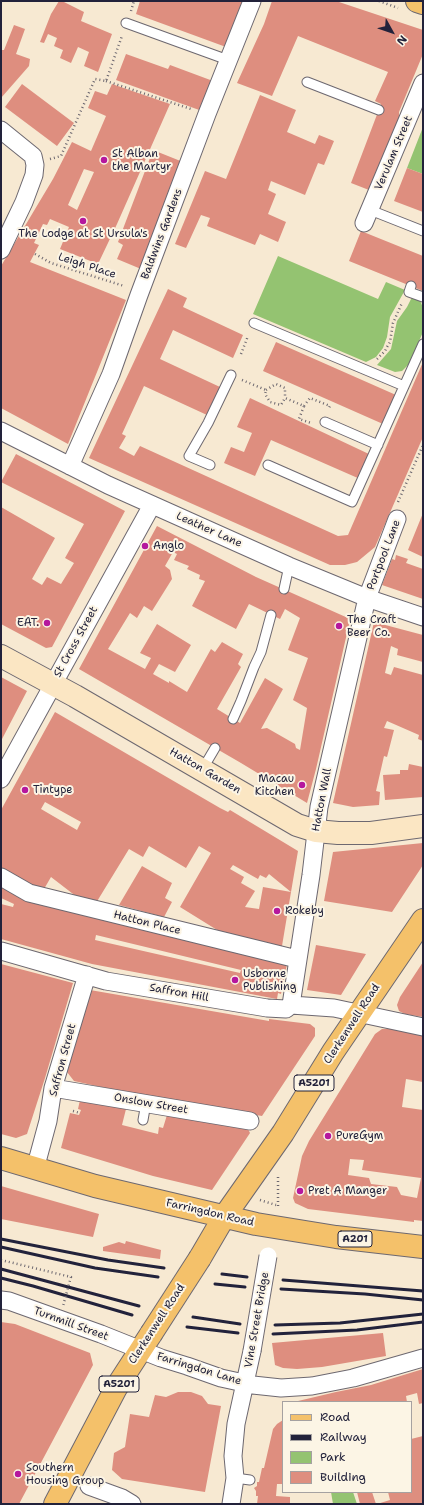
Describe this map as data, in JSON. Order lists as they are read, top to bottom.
{
  "streets": {
    "main road": [
      "Hatton Garden",
      "Clerkenwell Road",
      "A5201",
      "Farringdon Road",
      "A201"
    ],
    "street": [
      "Verulam Street",
      "Baldwins Gardens",
      "Leather Lane",
      "Portpool Lane",
      "St Cross Street",
      "Hatton Wall",
      "Hatton Place",
      "Saffron Hill",
      "Saffron Street",
      "Onslow Street",
      "Vine Street Bridge",
      "Turnmill Street",
      "Farringdon Lane"
    ],
    "path": ["Leigh Place"]
  },
  "crossings": [
    ["Baldwins Gardens", "Leather Lane"],
    ["Leather Lane", "Portpool Lane"],
    ["Leather Lane", "St Cross Street"],
    ["Leather Lane", "Hatton Wall"],
    ["Portpool Lane", "Hatton Wall"],
    ["St Cross Street", "Hatton Garden"],
    ["Hatton Garden", "Hatton Wall"],
    ["Hatton Wall", "Hatton Place"],
    ["Hatton Wall", "Saffron Hill"],
    ["Saffron Hill", "Clerkenwell Road"],
    ["Saffron Hill", "Saffron Street"],
    ["Clerkenwell Road", "Farringdon Road"],
    ["Clerkenwell Road", "Turnmill Street"],
    ["Clerkenwell Road", "Farringdon Lane"],
    ["Saffron Street", "Onslow Street"],
    ["Saffron Street", "Farringdon Road"],
    ["Vine Street Bridge", "Farringdon Lane"],
    ["Turnmill Street", "Farringdon Lane"]
  ],
  "places": [
    "St Alban the Martyr",
    "The Lodge at St Ursula's",
    "Anglo",
    "EAT.",
    "The Craft Beer Co.",
    "Macau Kitchen",
    "Tintype",
    "Rokeby",
    "Usborne Publishing",
    "PureGym",
    "Pret A Manger",
    "Southern Housing Group"
  ],
  "legend": [
    "Road",
    "Railway",
    "Park",
    "Building"
  ],
  "north": "bottom right"
}
